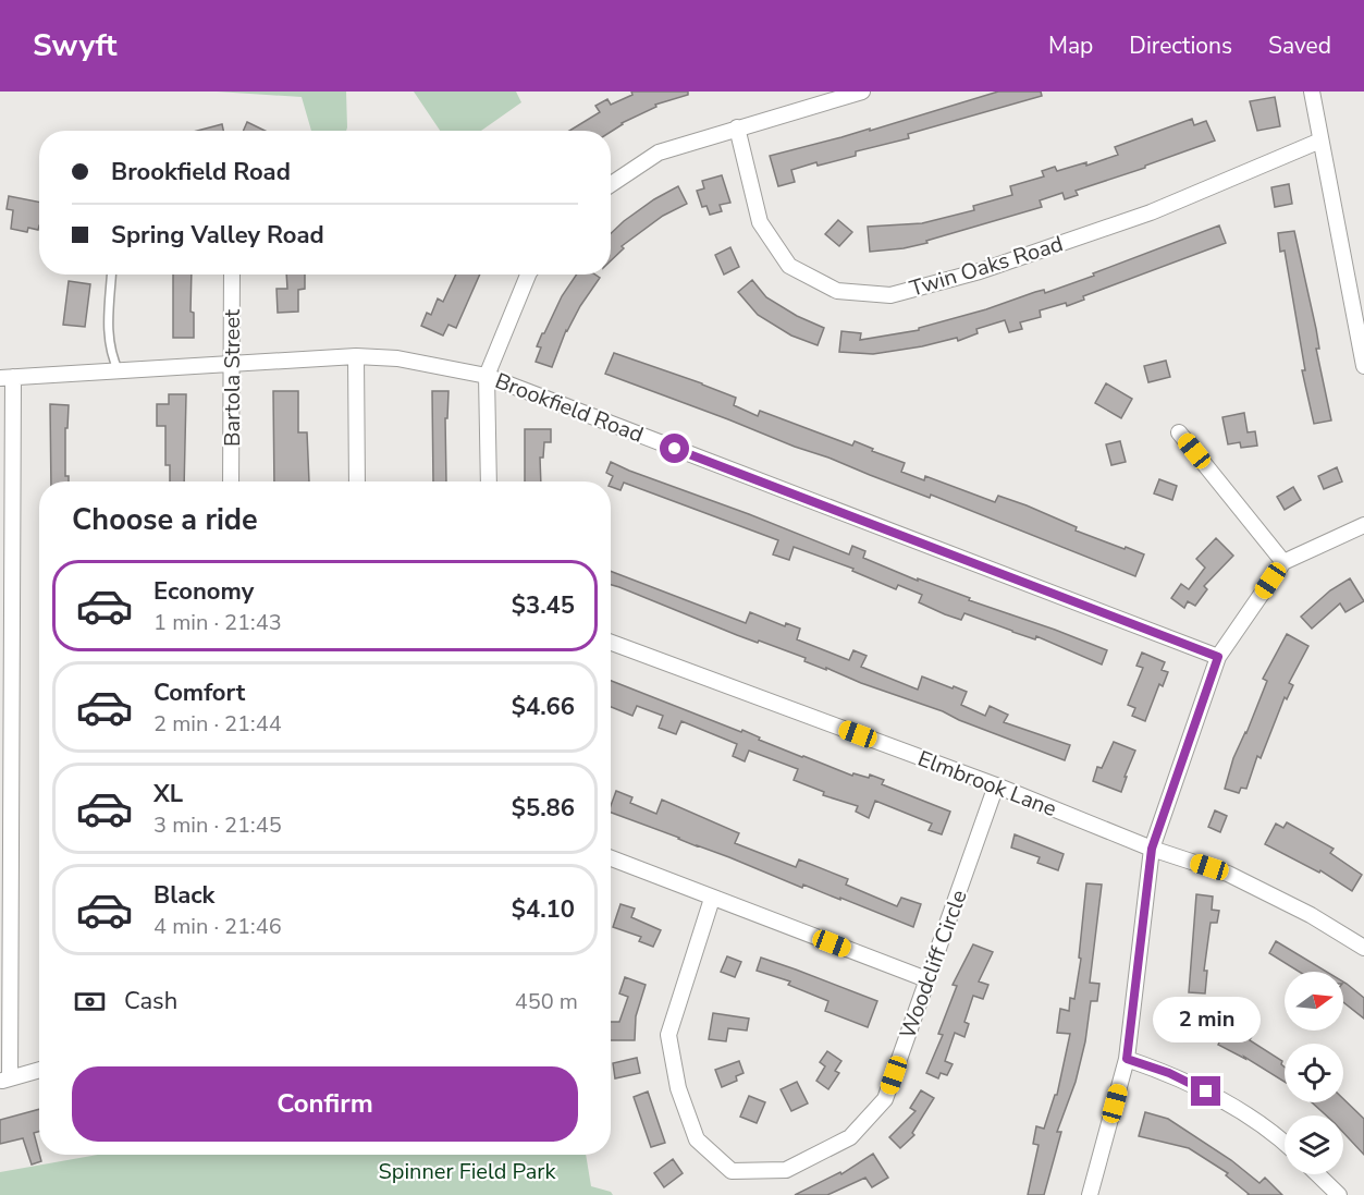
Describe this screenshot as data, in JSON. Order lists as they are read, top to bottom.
{
  "streets": {
    "street": [
      "Twin Oaks Road",
      "Bartola Street",
      "Brookfield Road",
      "Elmbrook Lane",
      "Woodcliff Circle"
    ]
  },
  "crossings": [
    ["Bartola Street", "Brookfield Road"],
    ["Elmbrook Lane", "Woodcliff Circle"]
  ],
  "parks": ["Spinner Field Park"],
  "north": "right",
  "page": {
    "header": "Swyft",
    "nav": ["Map", "Directions", "Saved"],
    "banner": ["Brookfield Road", "Spring Valley Road"],
    "heading": "Choose a ride",
    "list": [
      {
        "name": "Economy",
        "note": "1 min · 21:43",
        "value": "$3.45"
      },
      {
        "name": "Comfort",
        "note": "2 min · 21:44",
        "value": "$4.66"
      },
      {
        "name": "XL",
        "note": "3 min · 21:45",
        "value": "$5.86"
      },
      {
        "name": "Black",
        "note": "4 min · 21:46",
        "value": "$4.10"
      }
    ],
    "pay": ["Cash", "450 m"],
    "bubble": "2 min",
    "buttons": "Confirm"
  }
}
